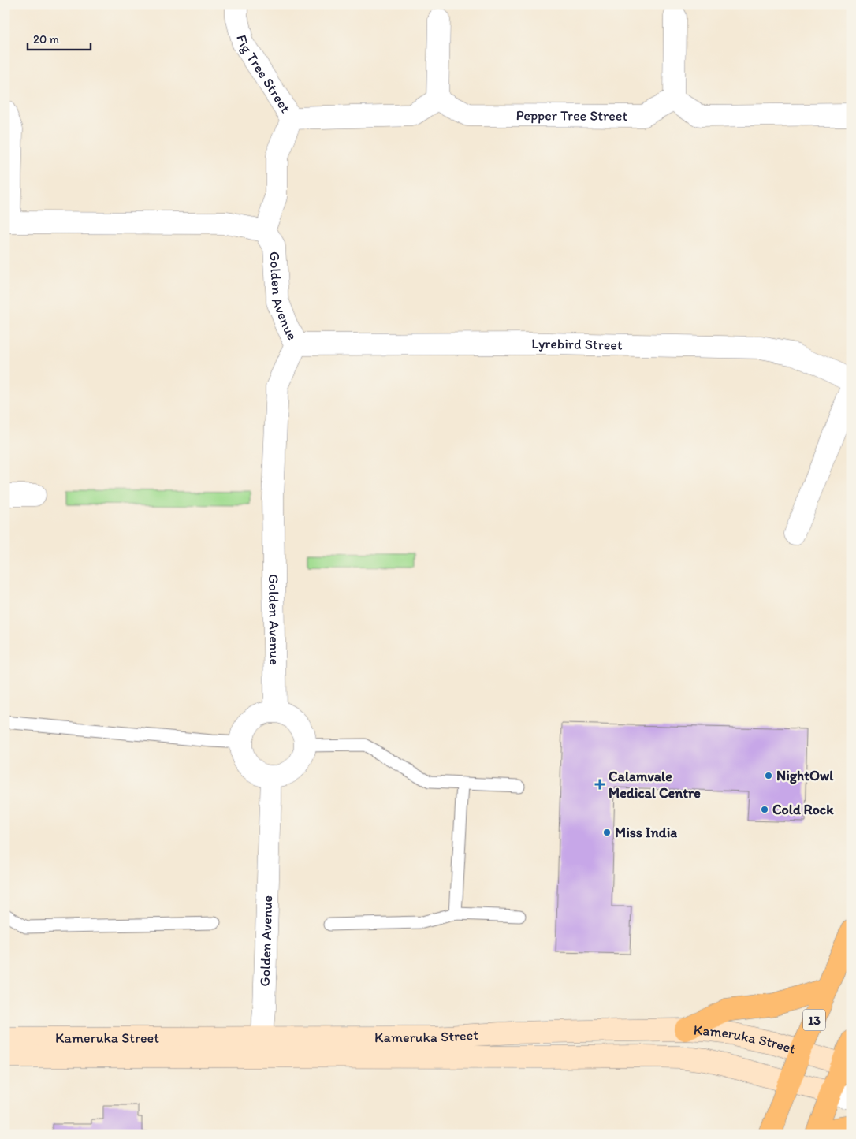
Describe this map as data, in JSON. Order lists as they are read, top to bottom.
{
  "streets": {
    "highway": ["13"],
    "street": [
      "Fig Tree Street",
      "Pepper Tree Street",
      "Golden Avenue",
      "Lyrebird Street",
      "Kameruka Street"
    ]
  },
  "crossings": [
    ["Fig Tree Street", "Golden Avenue"],
    ["Golden Avenue", "Lyrebird Street"],
    ["Golden Avenue", "Kameruka Street"],
    ["13", "Kameruka Street"]
  ],
  "places": {
    "other": ["NightOwl", "Cold Rock", "Miss India"],
    "health": ["Calamvale Medical Centre"]
  },
  "scale_bar": "20 m"
}
